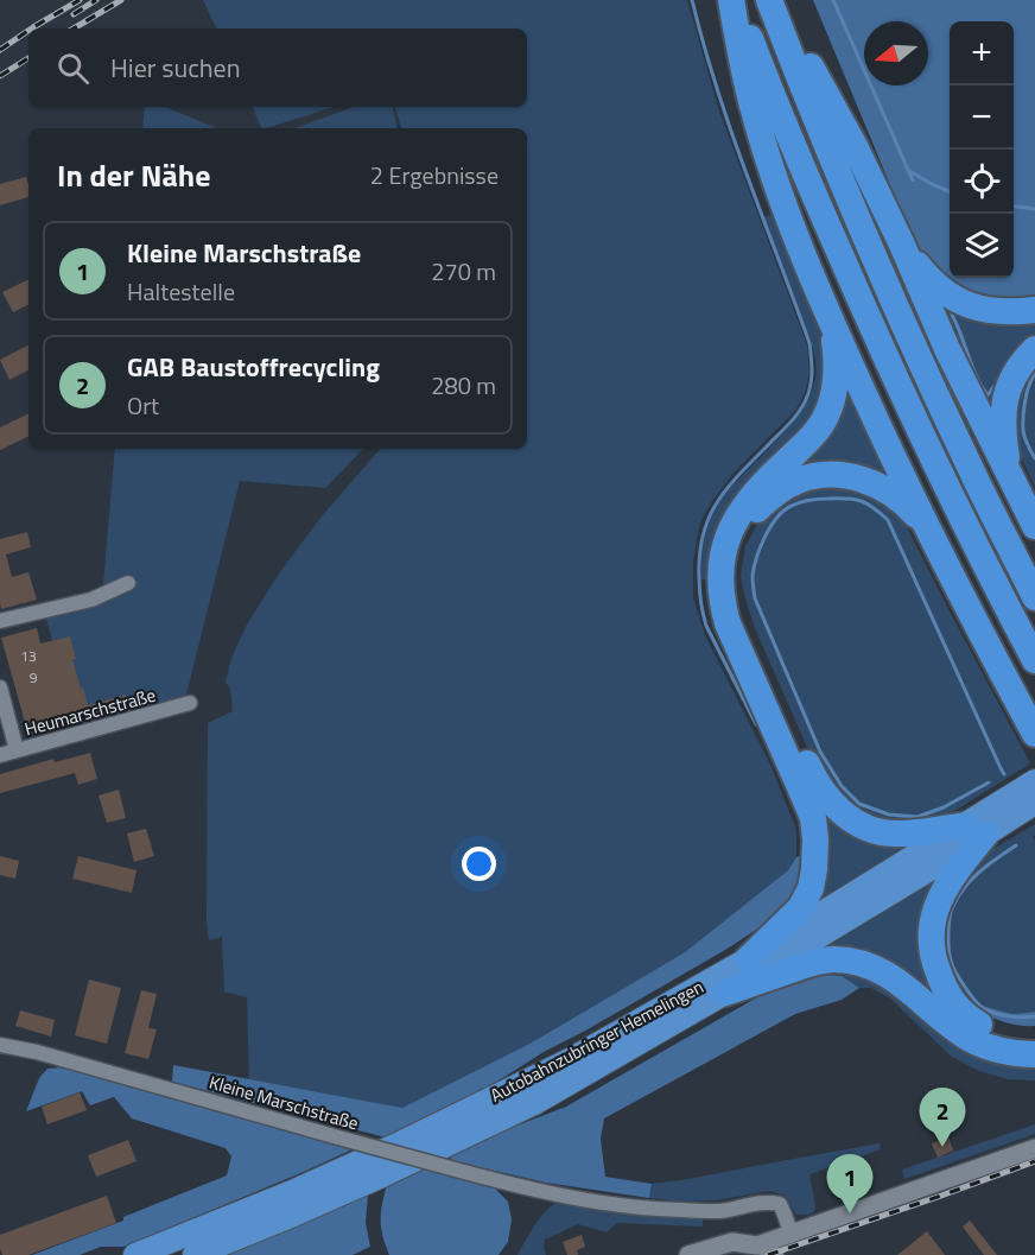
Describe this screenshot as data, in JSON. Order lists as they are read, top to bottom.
{
  "streets": {
    "highway": ["Autobahnzubringer Hemelingen"],
    "street": ["Heumarschstraße", "Kleine Marschstraße"]
  },
  "house_numbers": ["13", "9"],
  "north": "left",
  "page": {
    "map_buttons": ["+", "−"],
    "search": "Hier suchen",
    "heading": ["In der Nähe", "2 Ergebnisse"],
    "list": [
      {
        "mark": "1",
        "name": "Kleine Marschstraße",
        "note": "Haltestelle",
        "value": "270 m"
      },
      {
        "mark": "2",
        "name": "GAB Baustoffrecycling",
        "note": "Ort",
        "value": "280 m"
      }
    ],
    "pins": ["2", "1"]
  }
}
